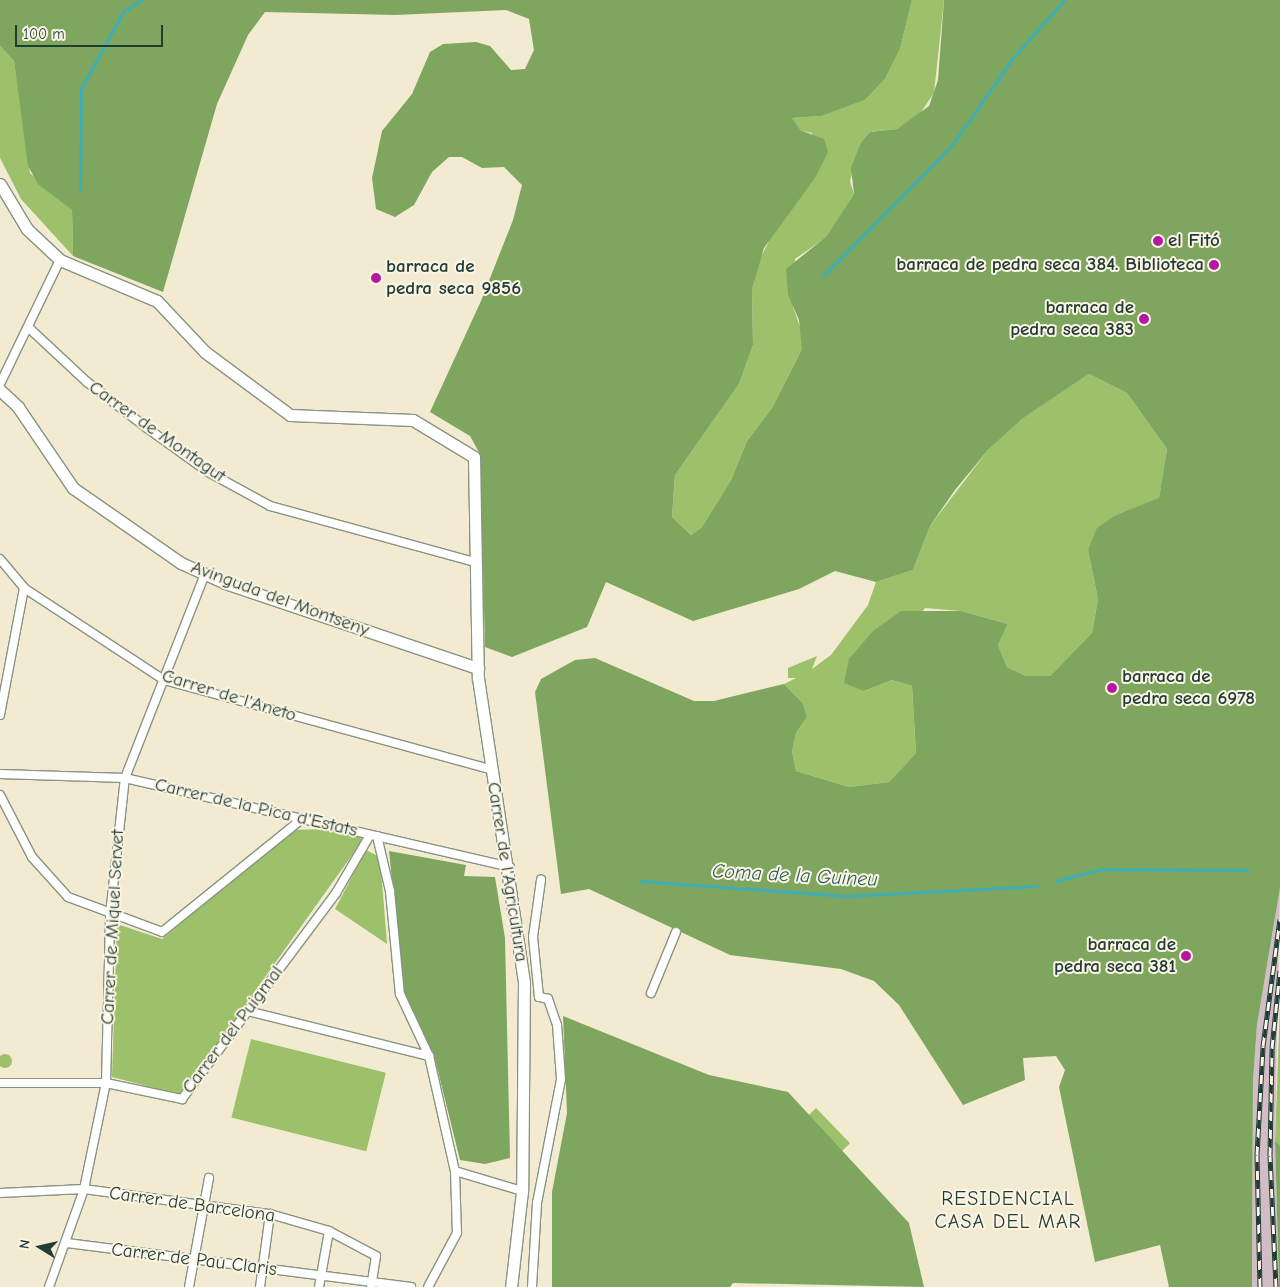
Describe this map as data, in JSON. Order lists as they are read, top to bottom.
{
  "streets": {
    "street": [
      "Carrer de Montagut",
      "Avinguda del Montseny",
      "Carrer de l'Aneto",
      "Carrer de la Pica d'Estats",
      "Carrer de l'Agricultura",
      "Carrer de Miquel Servet",
      "Carrer del Puigmal",
      "Carrer de Barcelona",
      "Carrer de Pau Claris"
    ]
  },
  "crossings": [
    ["Carrer de Montagut", "Carrer de l'Agricultura"],
    ["Avinguda del Montseny", "Carrer de l'Agricultura"],
    ["Avinguda del Montseny", "Carrer de Miquel Servet"],
    ["Carrer de l'Aneto", "Carrer de l'Agricultura"],
    ["Carrer de l'Aneto", "Carrer de Miquel Servet"],
    ["Carrer de la Pica d'Estats", "Carrer de l'Agricultura"],
    ["Carrer de la Pica d'Estats", "Carrer de Miquel Servet"],
    ["Carrer de la Pica d'Estats", "Carrer del Puigmal"],
    ["Carrer de Miquel Servet", "Carrer del Puigmal"],
    ["Carrer de Miquel Servet", "Carrer de Barcelona"],
    ["Carrer de Miquel Servet", "Carrer de Pau Claris"],
    ["Carrer de Barcelona", "Carrer de Pau Claris"]
  ],
  "districts": ["RESIDENCIAL CASA DEL MAR"],
  "water": ["Coma de la Guineu"],
  "places": [
    "el Fitó",
    "barraca de pedra seca 384. Biblioteca",
    "barraca de pedra seca 9856",
    "barraca de pedra seca 383",
    "barraca de pedra seca 6978",
    "barraca de pedra seca 381"
  ],
  "scale_bar": "100 m",
  "north": "left"
}
